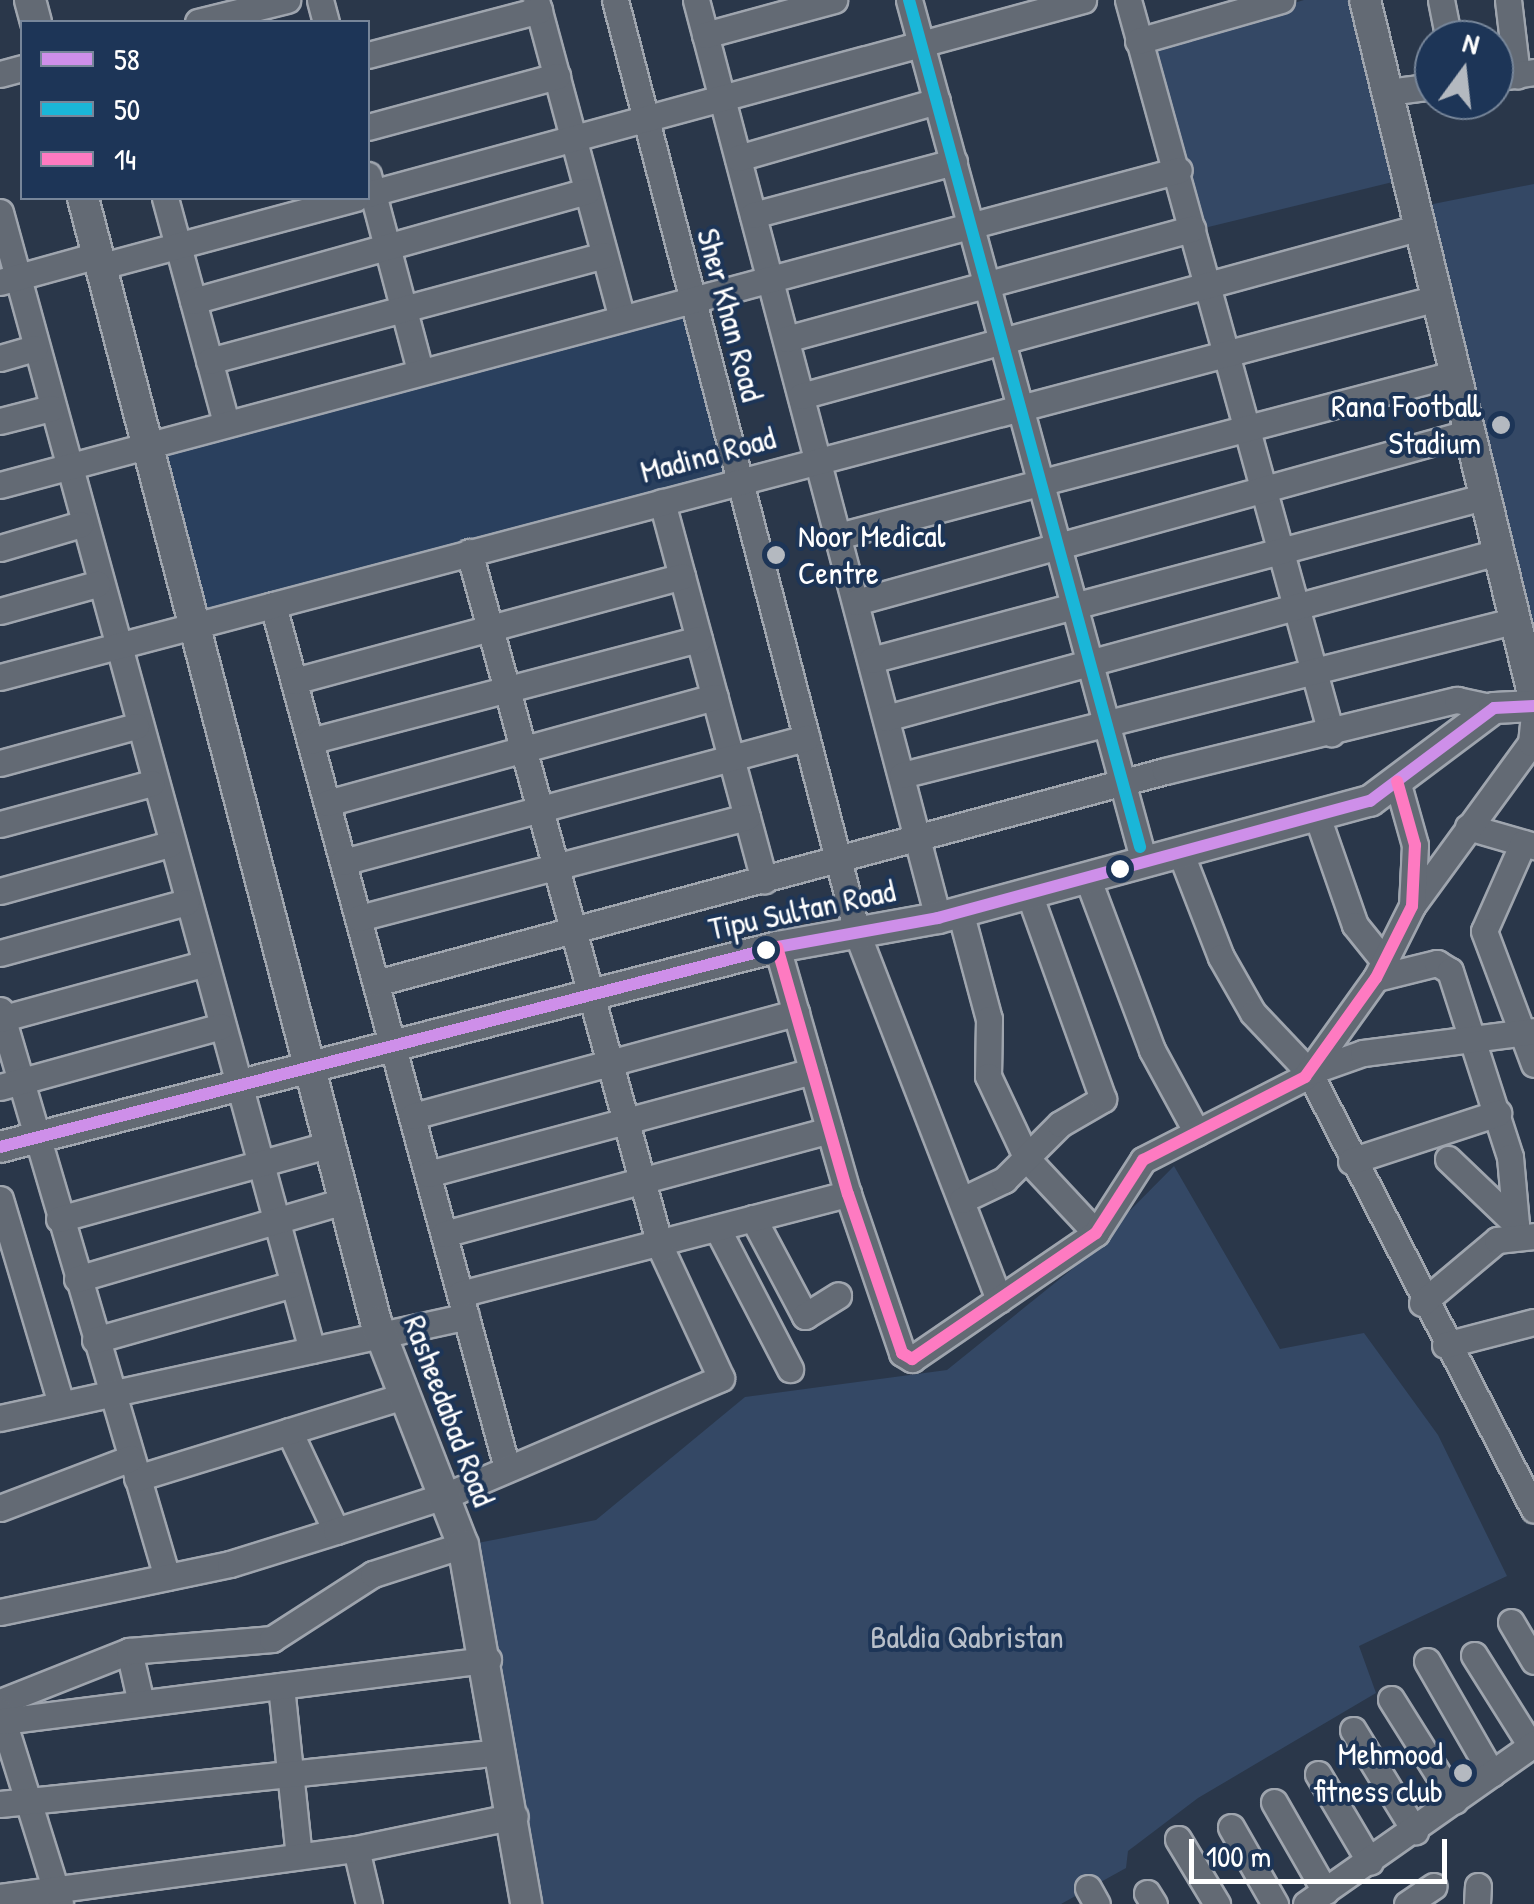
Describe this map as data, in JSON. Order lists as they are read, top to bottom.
{
  "streets": {
    "main road": ["Tipu Sultan Road", "Rasheedabad Road"],
    "street": ["Sher Khan Road", "Madina Road"]
  },
  "crossings": [
    ["Sher Khan Road", "Madina Road"],
    ["Sher Khan Road", "Tipu Sultan Road"],
    ["Madina Road", "Rasheedabad Road"],
    ["Tipu Sultan Road", "Rasheedabad Road"]
  ],
  "parks": ["Baldia Qabristan"],
  "places": ["Rana Football Stadium", "Noor Medical Centre", "Mehmood fitness club"],
  "lines": ["transit line 50", "transit line 58", "transit line 14"],
  "legend": ["58", "50", "14"],
  "scale_bar": "100 m",
  "north": "top"
}
